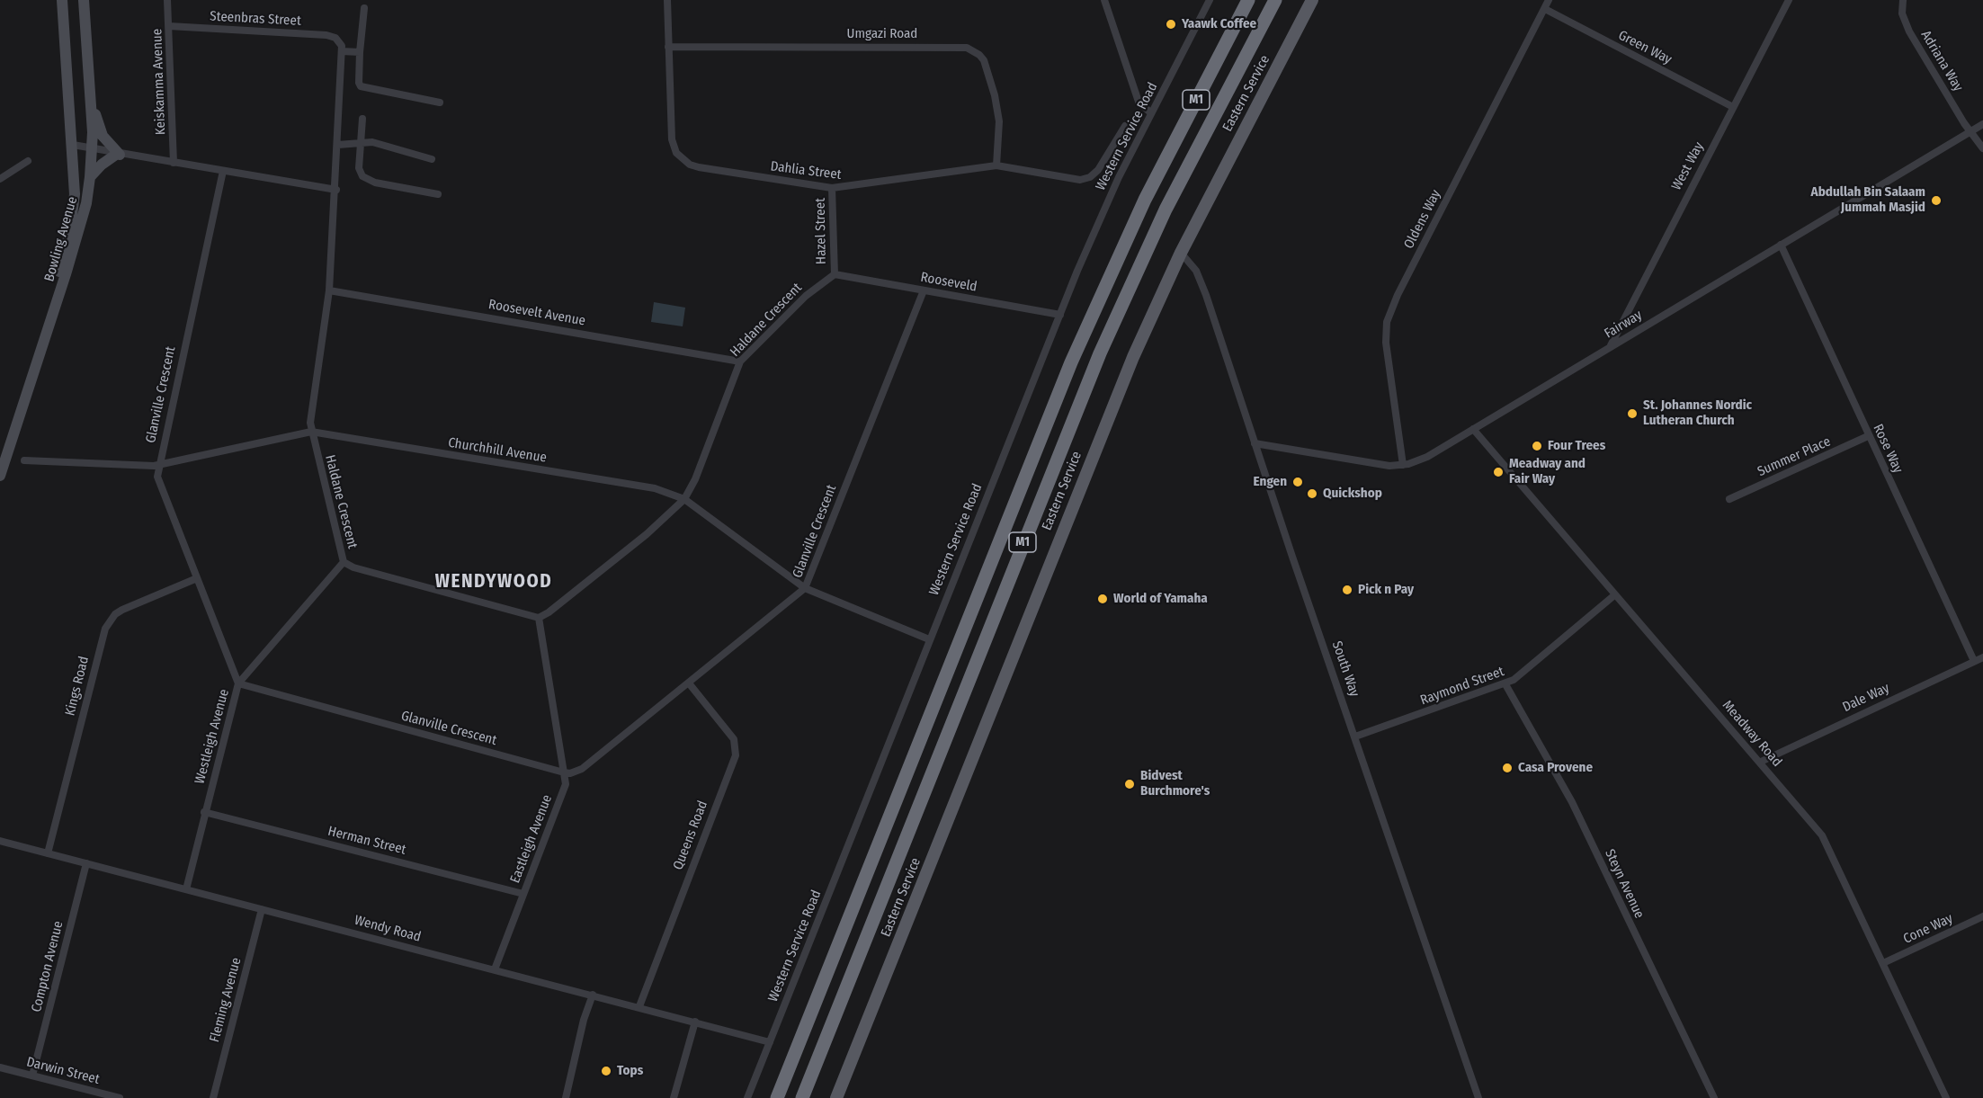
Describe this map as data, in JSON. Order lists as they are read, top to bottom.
{
  "streets": {
    "highway": ["M1"],
    "main road": ["Eastern Service", "Bowling Avenue"],
    "street": [
      "Steenbras Street",
      "Umgazi Road",
      "Green Way",
      "Adriana Way",
      "Keiskamma Avenue",
      "Western Service Road",
      "West Way",
      "Dahlia Street",
      "Oldens Way",
      "Hazel Street",
      "Rooseveld",
      "Roosevelt Avenue",
      "Haldane Crescent",
      "Fairway",
      "Glanville Crescent",
      "Rose Way",
      "Churchhill Avenue",
      "Summer Place",
      "South Way",
      "Kings Road",
      "Raymond Street",
      "Dale Way",
      "Meadway Road",
      "Westleigh Avenue",
      "Queens Road",
      "Eastleigh Avenue",
      "Herman Street",
      "Steyn Avenue",
      "Wendy Road",
      "Cone Way",
      "Compton Avenue",
      "Fleming Avenue",
      "Darwin Street"
    ]
  },
  "crossings": [
    ["Steenbras Street", "Keiskamma Avenue"],
    ["Steenbras Street", "Haldane Crescent"],
    ["Umgazi Road", "Dahlia Street"],
    ["Green Way", "West Way"],
    ["Green Way", "Oldens Way"],
    ["Adriana Way", "Fairway"],
    ["Eastern Service", "South Way"],
    ["Western Service Road", "Rooseveld"],
    ["Western Service Road", "Churchhill Avenue"],
    ["Western Service Road", "Wendy Road"],
    ["West Way", "Fairway"],
    ["Dahlia Street", "Hazel Street"],
    ["Oldens Way", "Fairway"],
    ["Hazel Street", "Rooseveld"],
    ["Hazel Street", "Haldane Crescent"],
    ["Rooseveld", "Haldane Crescent"],
    ["Rooseveld", "Glanville Crescent"],
    ["Roosevelt Avenue", "Haldane Crescent"],
    ["Haldane Crescent", "Churchhill Avenue"],
    ["Haldane Crescent", "Westleigh Avenue"],
    ["Haldane Crescent", "Eastleigh Avenue"],
    ["Fairway", "Rose Way"],
    ["Fairway", "South Way"],
    ["Fairway", "Meadway Road"],
    ["Glanville Crescent", "Churchhill Avenue"],
    ["Glanville Crescent", "Kings Road"],
    ["Glanville Crescent", "Westleigh Avenue"],
    ["Glanville Crescent", "Queens Road"],
    ["Glanville Crescent", "Eastleigh Avenue"],
    ["Rose Way", "Summer Place"],
    ["Rose Way", "Dale Way"],
    ["South Way", "Raymond Street"],
    ["Kings Road", "Wendy Road"],
    ["Raymond Street", "Meadway Road"],
    ["Raymond Street", "Steyn Avenue"],
    ["Dale Way", "Meadway Road"],
    ["Meadway Road", "Cone Way"],
    ["Westleigh Avenue", "Herman Street"],
    ["Westleigh Avenue", "Wendy Road"],
    ["Queens Road", "Wendy Road"],
    ["Eastleigh Avenue", "Herman Street"],
    ["Eastleigh Avenue", "Wendy Road"],
    ["Wendy Road", "Compton Avenue"],
    ["Wendy Road", "Fleming Avenue"],
    ["Compton Avenue", "Darwin Street"]
  ],
  "districts": ["WENDYWOOD"],
  "places": [
    "Yaawk Coffee",
    "Abdullah Bin Salaam Jummah Masjid",
    "St. Johannes Nordic Lutheran Church",
    "Four Trees",
    "Meadway and Fair Way",
    "Engen",
    "Quickshop",
    "Pick n Pay",
    "World of Yamaha",
    "Casa Provene",
    "Bidvest Burchmore's",
    "Tops"
  ]
}
